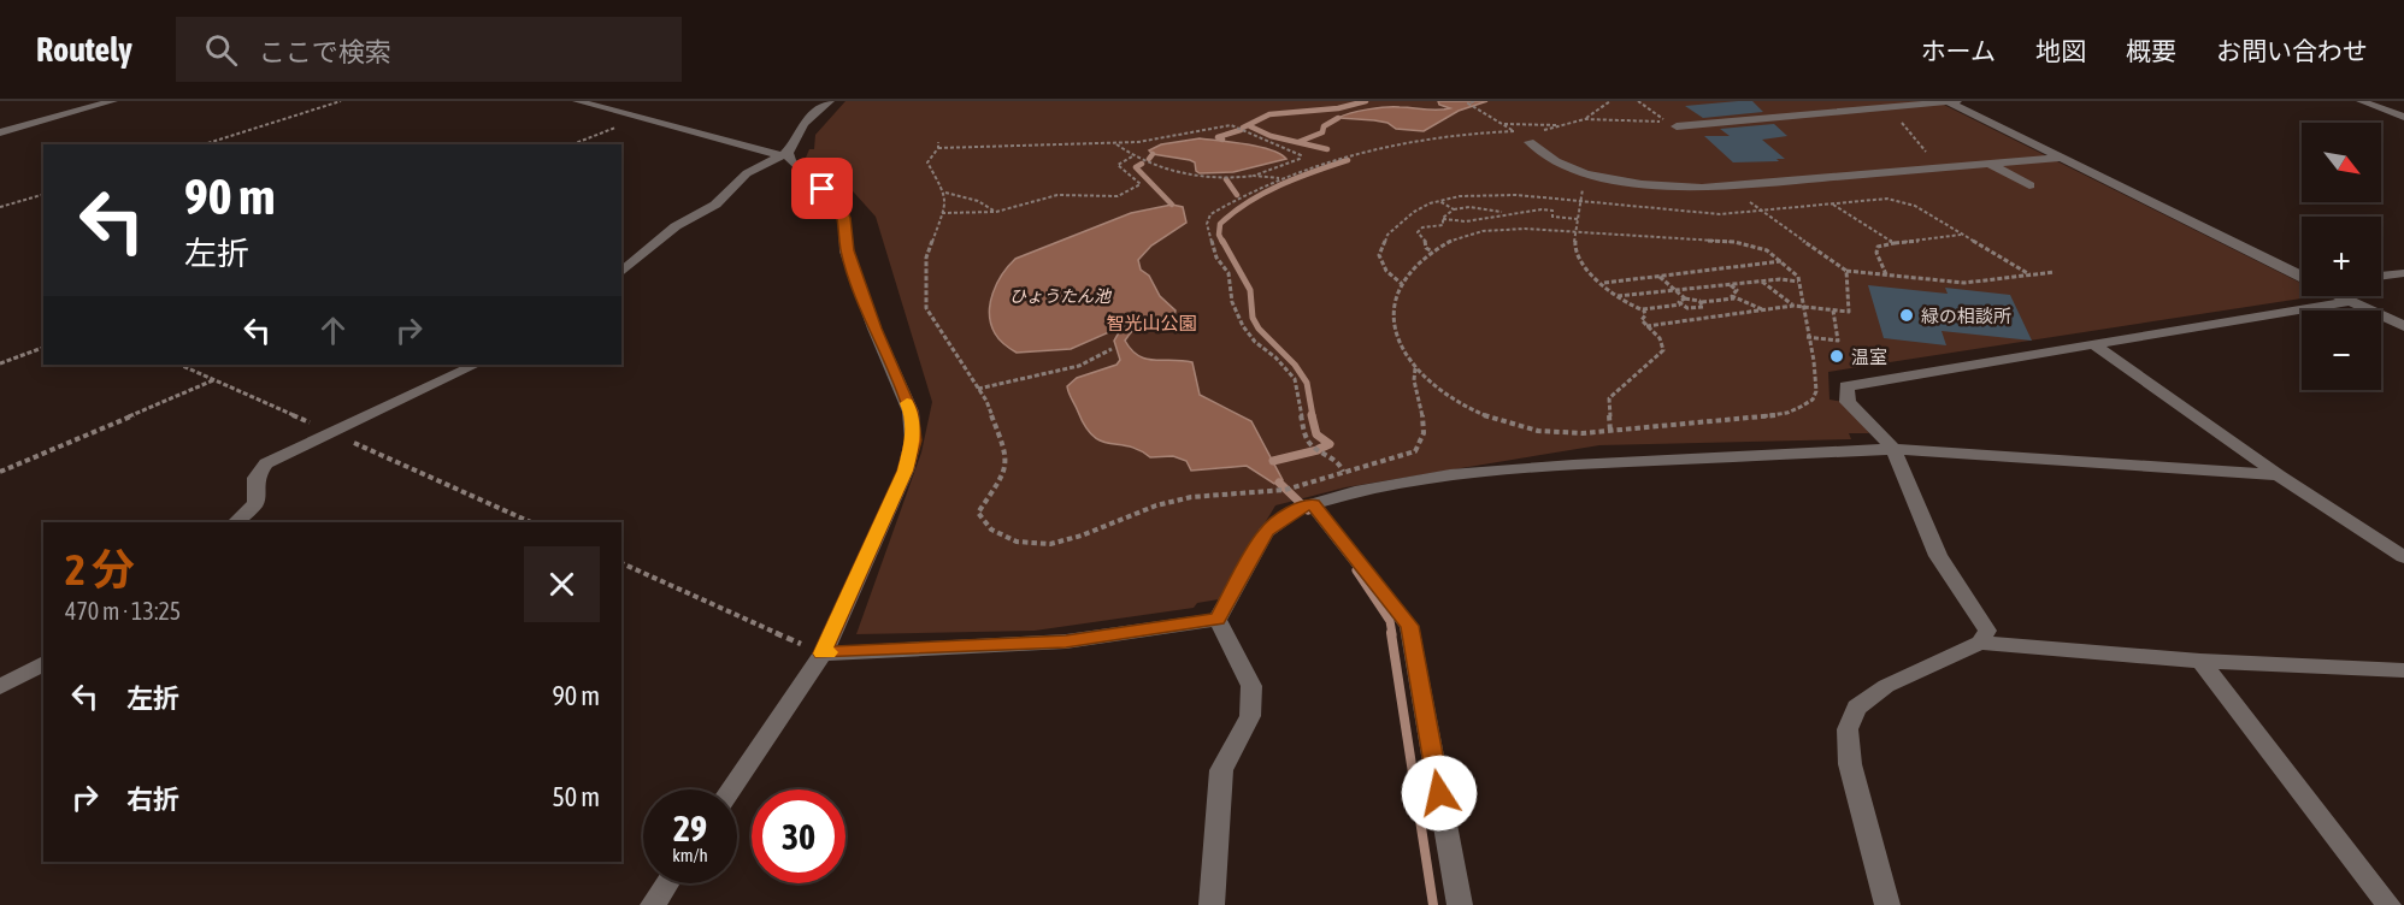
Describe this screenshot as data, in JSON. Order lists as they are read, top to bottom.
{
  "water": ["ひょうたん池"],
  "parks": ["智光山公園"],
  "places": ["緑の相談所", "温室"],
  "north": "bottom right",
  "page": {
    "header": "Routely",
    "search": "ここで検索",
    "nav": [
      "ホーム",
      "地図",
      "概要",
      "お問い合わせ"
    ],
    "map_buttons": ["+", "−"],
    "turn": ["90 m", "左折"],
    "heading": ["2 分", "470 m · 13:25"],
    "list": [
      {
        "name": "左折",
        "value": "90 m"
      },
      {
        "name": "右折",
        "value": "50 m"
      }
    ],
    "speed": "29 km/h",
    "limit": "30"
  }
}
